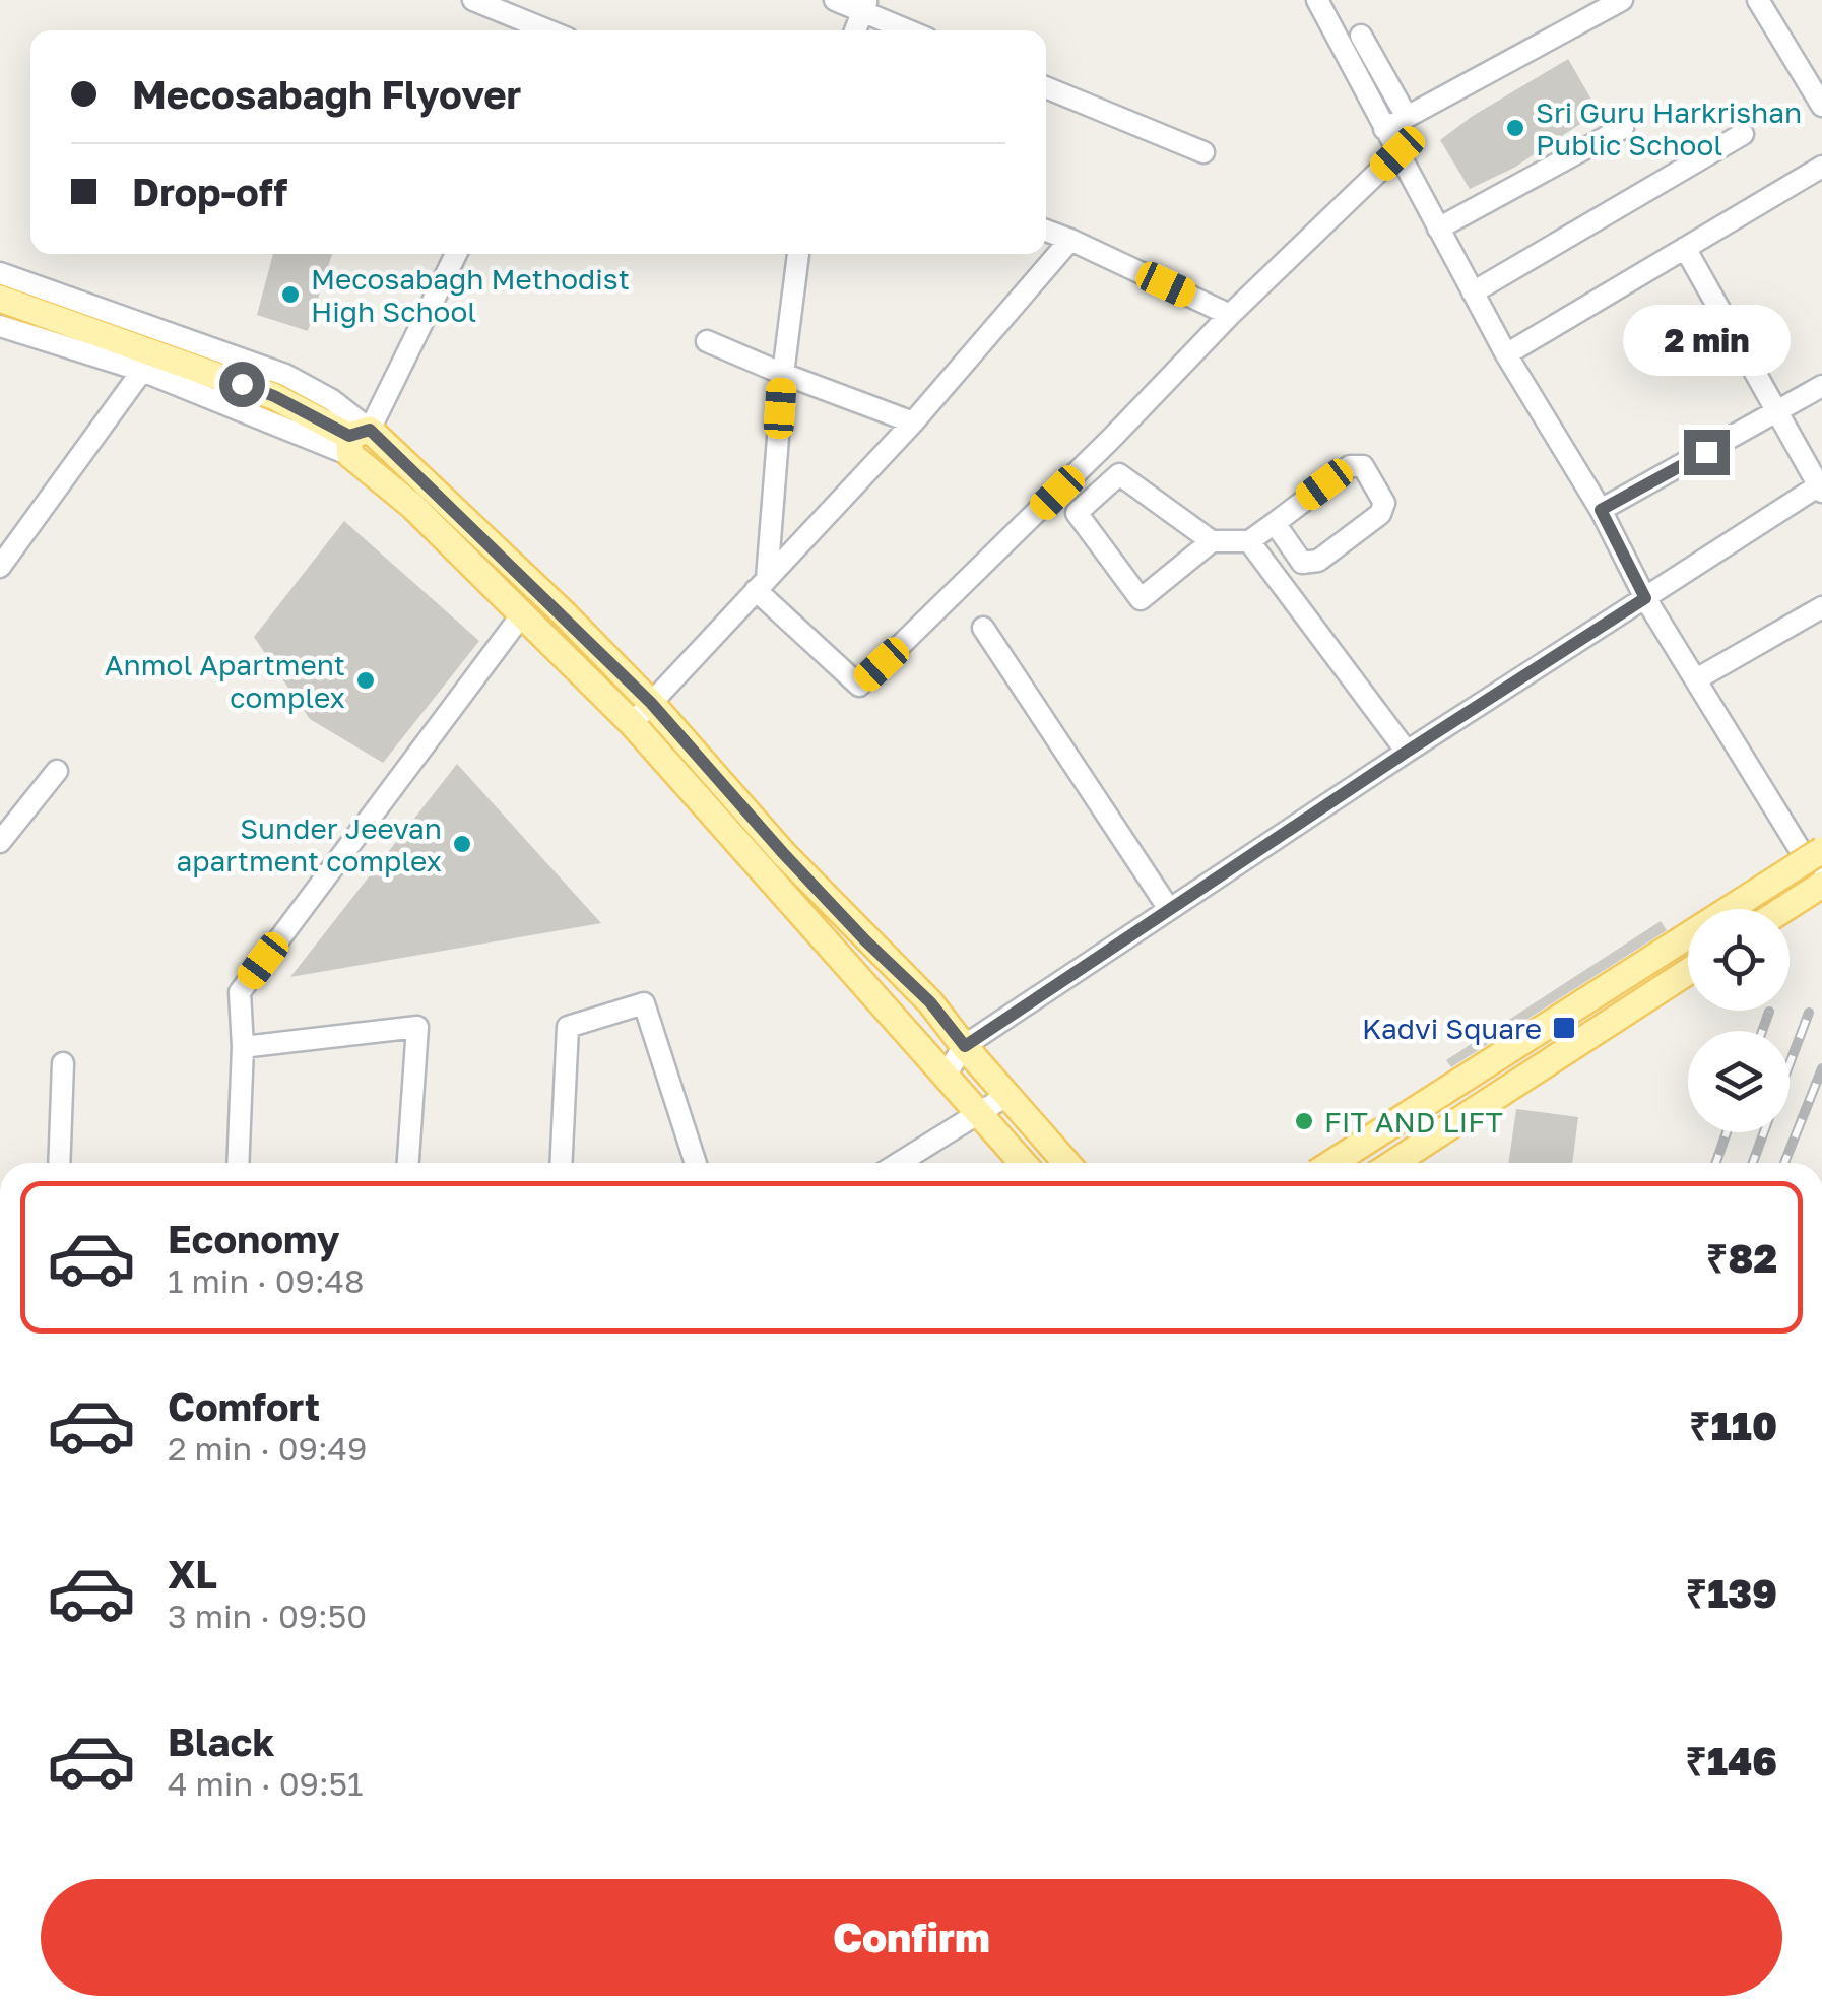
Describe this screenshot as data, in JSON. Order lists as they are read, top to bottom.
{
  "places": {
    "other": [
      "Sri Guru Harkrishan Public School",
      "Mecosabagh Methodist High School",
      "Anmol Apartment complex",
      "Sunder Jeevan apartment complex",
      "FIT AND LIFT"
    ],
    "transit": ["Kadvi Square"]
  },
  "page": {
    "banner": ["Mecosabagh Flyover", "Drop-off"],
    "bubble": "2 min",
    "list": [
      {
        "name": "Economy",
        "note": "1 min · 09:48",
        "value": "₹82"
      },
      {
        "name": "Comfort",
        "note": "2 min · 09:49",
        "value": "₹110"
      },
      {
        "name": "XL",
        "note": "3 min · 09:50",
        "value": "₹139"
      },
      {
        "name": "Black",
        "note": "4 min · 09:51",
        "value": "₹146"
      }
    ],
    "buttons": "Confirm"
  }
}
